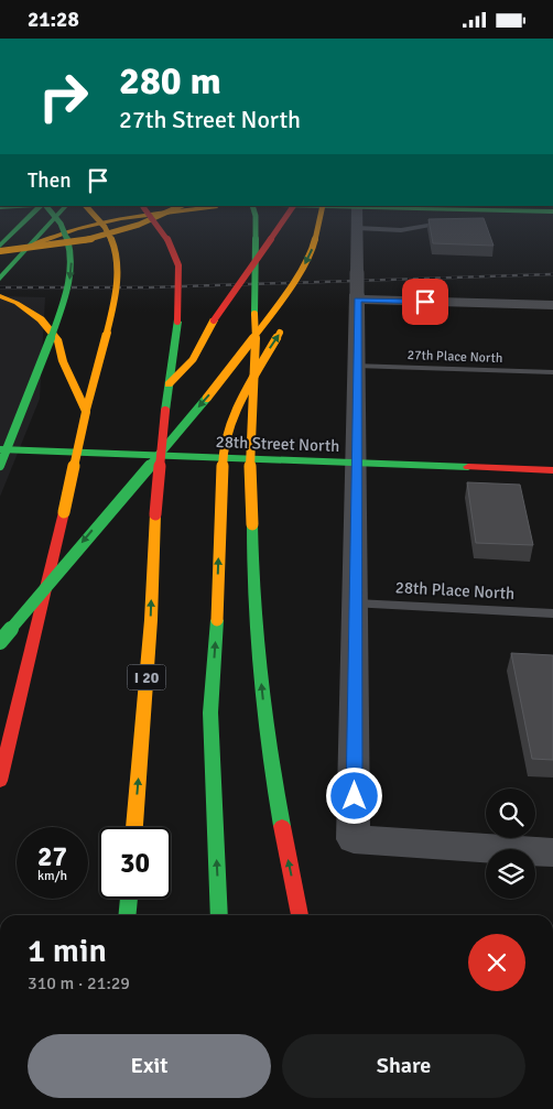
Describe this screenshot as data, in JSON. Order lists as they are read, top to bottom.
{
  "streets": {
    "main road": ["28th Street North", "I 20"],
    "lane": ["27th Place North", "28th Place North"]
  },
  "page": {
    "status": "21:28",
    "turn": ["280 m", "27th Street North"],
    "then": "Then",
    "speed": "27 km/h",
    "limit": "30",
    "heading": ["1 min", "310 m · 21:29"],
    "buttons": ["Exit", "Share"]
  }
}
